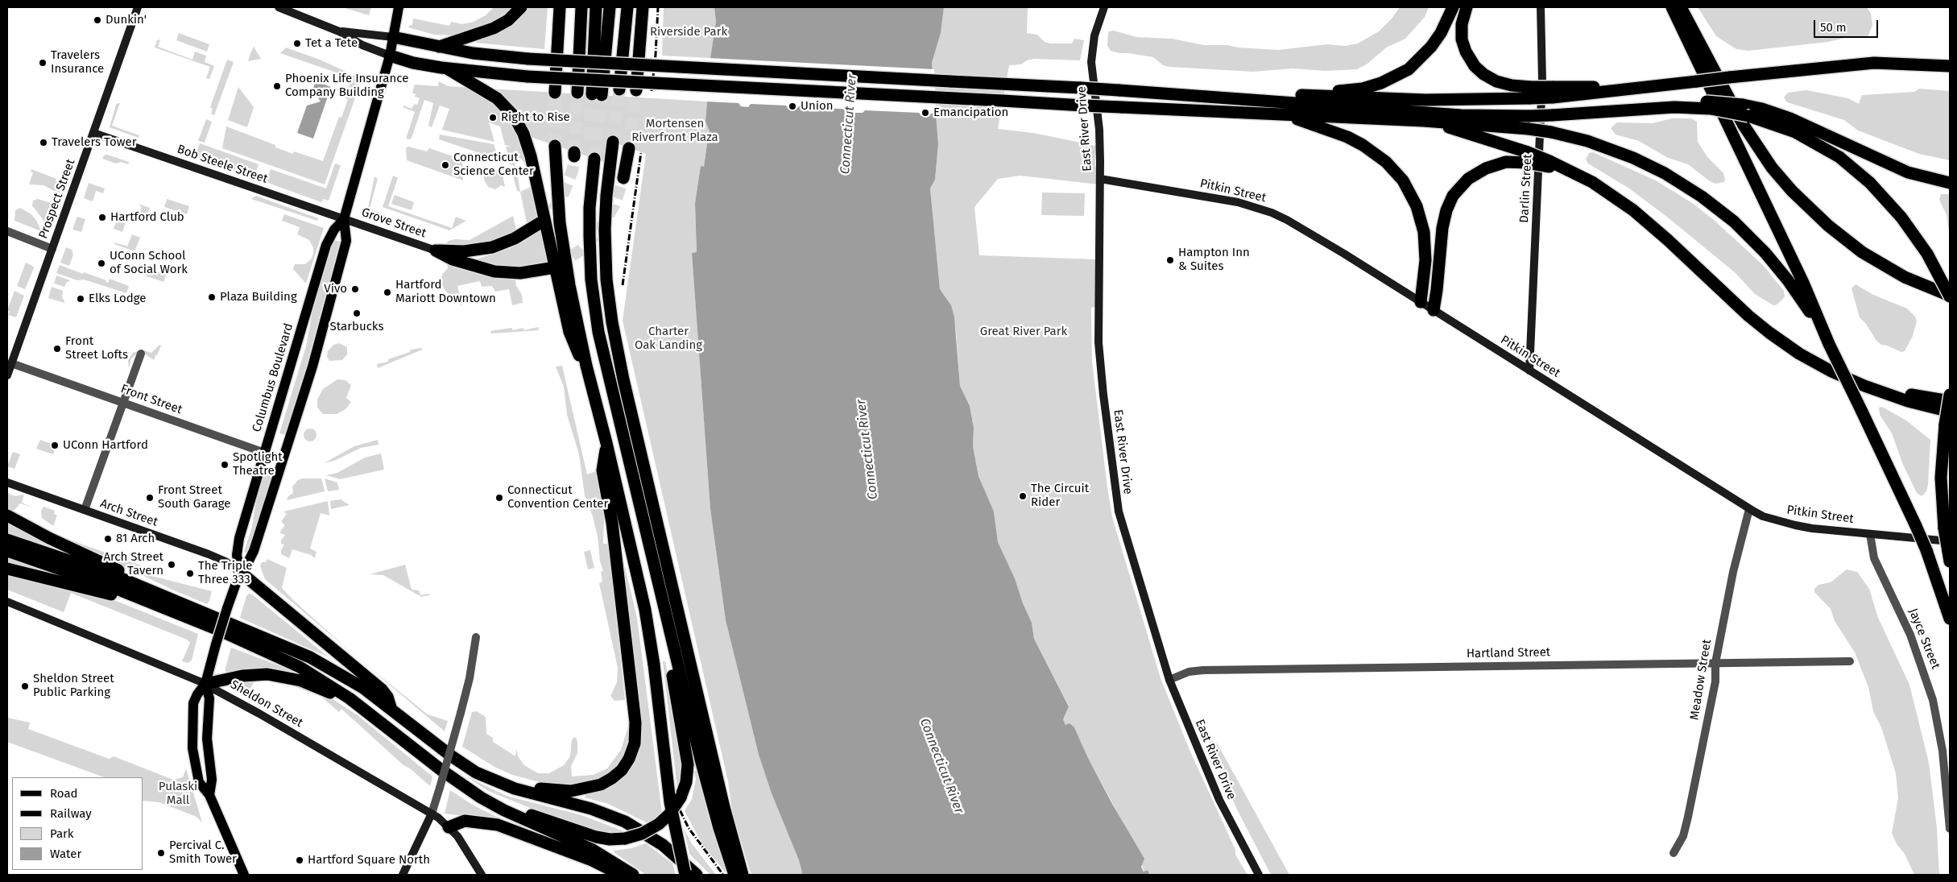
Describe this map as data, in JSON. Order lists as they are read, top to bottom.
{
  "streets": {
    "main road": ["Columbus Boulevard"],
    "street": [
      "East River Drive",
      "Bob Steele Street",
      "Darlin Street",
      "Pitkin Street",
      "Prospect Street",
      "Grove Street",
      "Front Street",
      "Arch Street",
      "Jayce Street",
      "Hartland Street",
      "Meadow Street",
      "Sheldon Street"
    ]
  },
  "crossings": [
    ["East River Drive", "Pitkin Street"],
    ["East River Drive", "Hartland Street"],
    ["Bob Steele Street", "Prospect Street"],
    ["Bob Steele Street", "Grove Street"],
    ["Bob Steele Street", "Columbus Boulevard"],
    ["Darlin Street", "Pitkin Street"],
    ["Pitkin Street", "Jayce Street"],
    ["Pitkin Street", "Meadow Street"],
    ["Prospect Street", "Front Street"],
    ["Grove Street", "Columbus Boulevard"],
    ["Columbus Boulevard", "Front Street"],
    ["Columbus Boulevard", "Arch Street"],
    ["Columbus Boulevard", "Sheldon Street"],
    ["Hartland Street", "Meadow Street"]
  ],
  "water": ["Connecticut River"],
  "parks": [
    "Riverside Park",
    "Mortensen Riverfront Plaza",
    "Charter Oak Landing",
    "Great River Park",
    "Pulaski Mall"
  ],
  "places": [
    "Dunkin'",
    "Tet a Tete",
    "Travelers Insurance",
    "Phoenix Life Insurance Company Building",
    "Union",
    "Emancipation",
    "Right to Rise",
    "Travelers Tower",
    "Connecticut Science Center",
    "Hartford Club",
    "Hampton Inn & Suites",
    "UConn School of Social Work",
    "Vivo",
    "Hartford Mariott Downtown",
    "Plaza Building",
    "Elks Lodge",
    "Starbucks",
    "Front Street Lofts",
    "UConn Hartford",
    "Spotlight Theatre",
    "The Circuit Rider",
    "Front Street South Garage",
    "Connecticut Convention Center",
    "81 Arch",
    "Arch Street Tavern",
    "The Triple Three 333",
    "Sheldon Street Public Parking",
    "Percival C. Smith Tower",
    "Hartford Square North"
  ],
  "legend": [
    "Road",
    "Railway",
    "Park",
    "Water"
  ],
  "scale_bar": "50 m"
}
